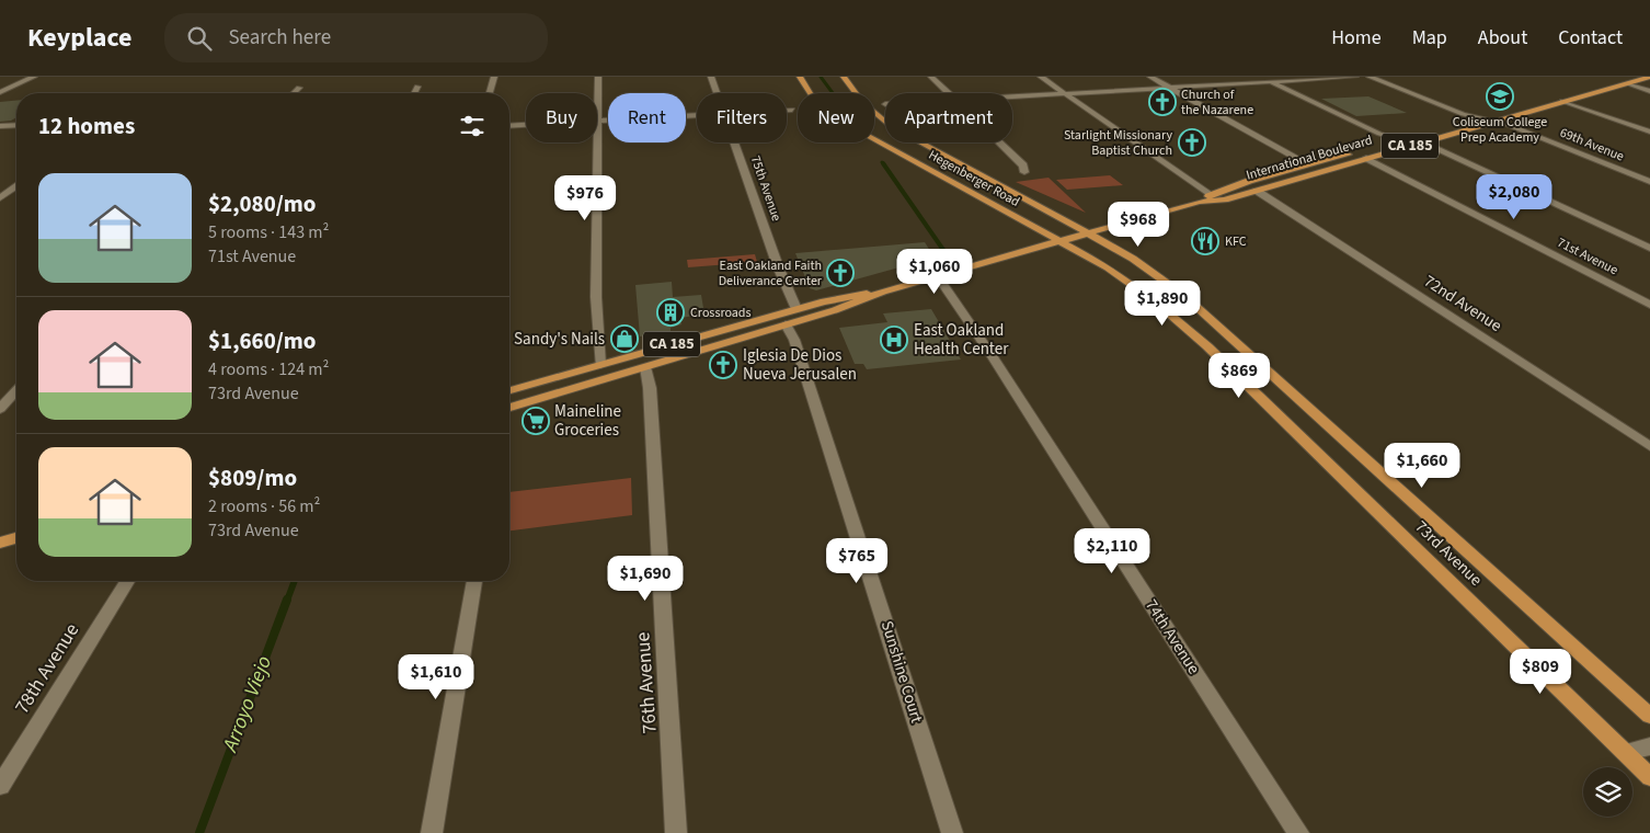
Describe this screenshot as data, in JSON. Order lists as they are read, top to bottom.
{
  "streets": {
    "main road": [
      "CA 185",
      "International Boulevard",
      "Hegenberger Road",
      "73rd Avenue"
    ],
    "street": [
      "69th Avenue",
      "75th Avenue",
      "71st Avenue",
      "72nd Avenue",
      "74th Avenue",
      "78th Avenue",
      "Sunshine Court",
      "76th Avenue"
    ]
  },
  "crossings": [
    ["69th Avenue", "International Boulevard"],
    ["International Boulevard", "Hegenberger Road"],
    ["International Boulevard", "75th Avenue"],
    ["International Boulevard", "71st Avenue"],
    ["International Boulevard", "72nd Avenue"],
    ["International Boulevard", "73rd Avenue"],
    ["International Boulevard", "74th Avenue"],
    ["International Boulevard", "Sunshine Court"],
    ["International Boulevard", "76th Avenue"],
    ["Hegenberger Road", "73rd Avenue"]
  ],
  "water": ["Arroyo Viejo"],
  "places": {
    "school or university": ["Coliseum College Prep Academy"],
    "church": [
      "Church of the Nazarene",
      "Starlight Missionary Baptist Church",
      "East Oakland Faith Deliverance Center",
      "Iglesia De Dios Nueva Jerusalen"
    ],
    "restaurant": ["KFC"],
    "building": ["Crossroads"],
    "shop": ["Sandy's Nails"],
    "hospital": ["East Oakland Health Center"],
    "supermarket": ["Maineline Groceries"]
  },
  "page": {
    "header": "Keyplace",
    "search": "Search here",
    "nav": [
      "Home",
      "Map",
      "About",
      "Contact"
    ],
    "chip": [
      "Buy",
      "Rent",
      "Filters",
      "New",
      "Apartment"
    ],
    "heading": "12 homes",
    "list": [
      {
        "name": "$2,080/mo",
        "note": "5 rooms · 143 m² · 71st Avenue"
      },
      {
        "name": "$1,660/mo",
        "note": "4 rooms · 124 m² · 73rd Avenue"
      },
      {
        "name": "$809/mo",
        "note": "2 rooms · 56 m² · 73rd Avenue"
      }
    ],
    "price": [
      "$2,080",
      "$976",
      "$968",
      "$1,060",
      "$1,890",
      "$869",
      "$1,660",
      "$2,110",
      "$765",
      "$1,690",
      "$809",
      "$1,610"
    ]
  }
}
